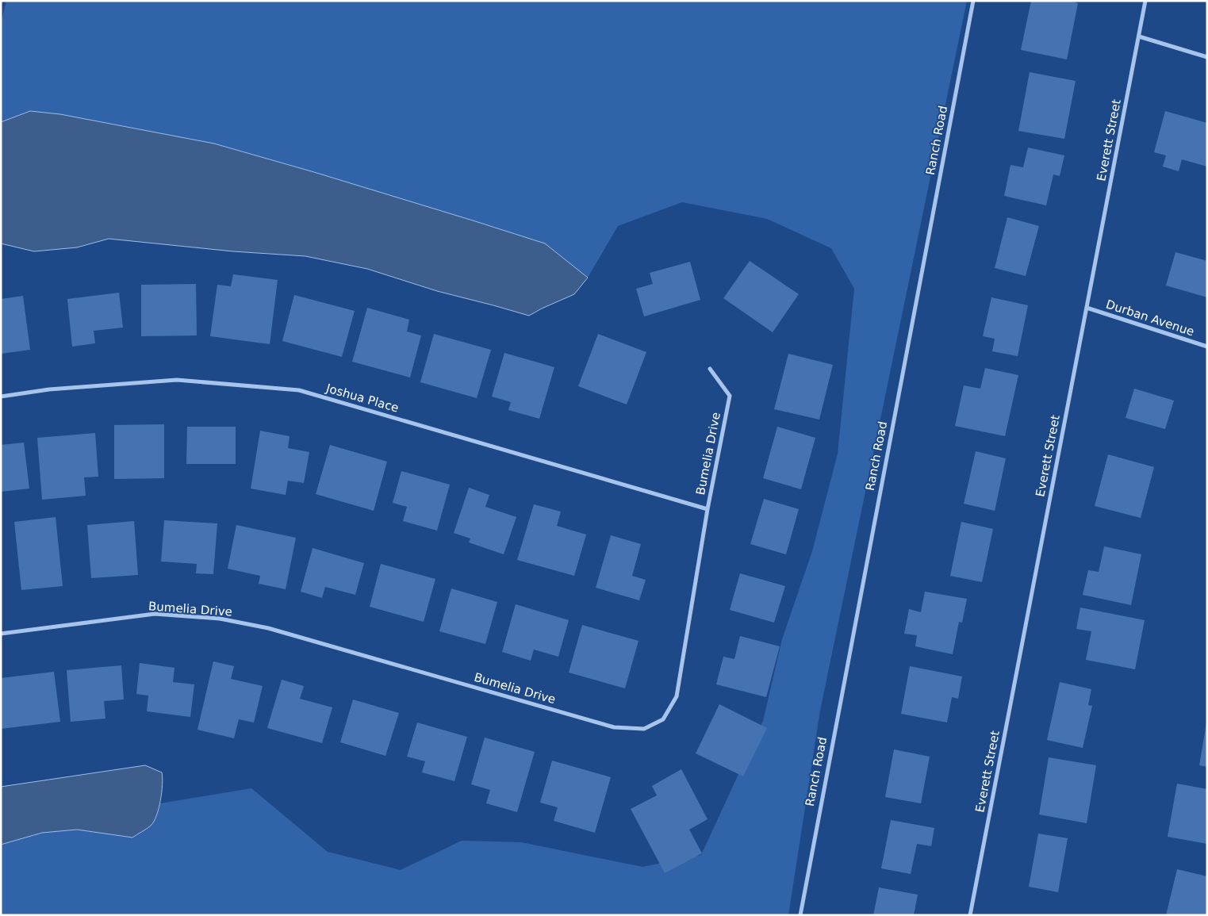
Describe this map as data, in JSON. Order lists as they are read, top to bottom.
{
  "streets": {
    "street": [
      "Ranch Road",
      "Everett Street",
      "Durban Avenue",
      "Joshua Place",
      "Bumelia Drive"
    ]
  },
  "crossings": [
    ["Everett Street", "Durban Avenue"],
    ["Joshua Place", "Bumelia Drive"]
  ]
}
